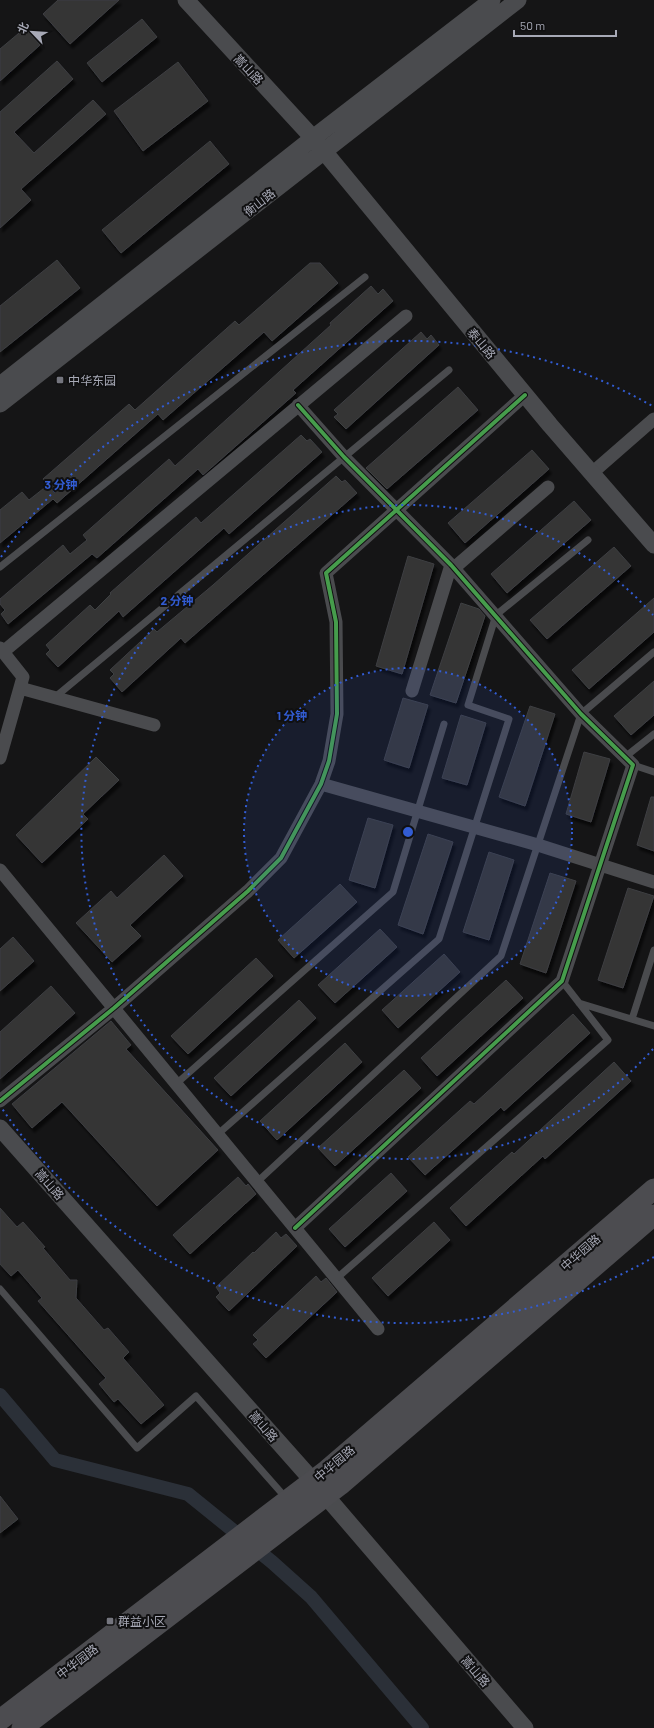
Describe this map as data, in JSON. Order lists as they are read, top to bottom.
{
  "streets": {
    "main road": ["中华园路"],
    "street": ["嵩山路", "衡山路", "泰山路"]
  },
  "crossings": [
    ["嵩山路", "衡山路"],
    ["嵩山路", "泰山路"],
    ["嵩山路", "中华园路"],
    ["衡山路", "泰山路"]
  ],
  "places": {
    "transit": ["中华东园", "群益小区"]
  },
  "scale_bar": "50 m",
  "north": "top left",
  "rings": ["3 分钟", "2 分钟", "1 分钟"]
}
